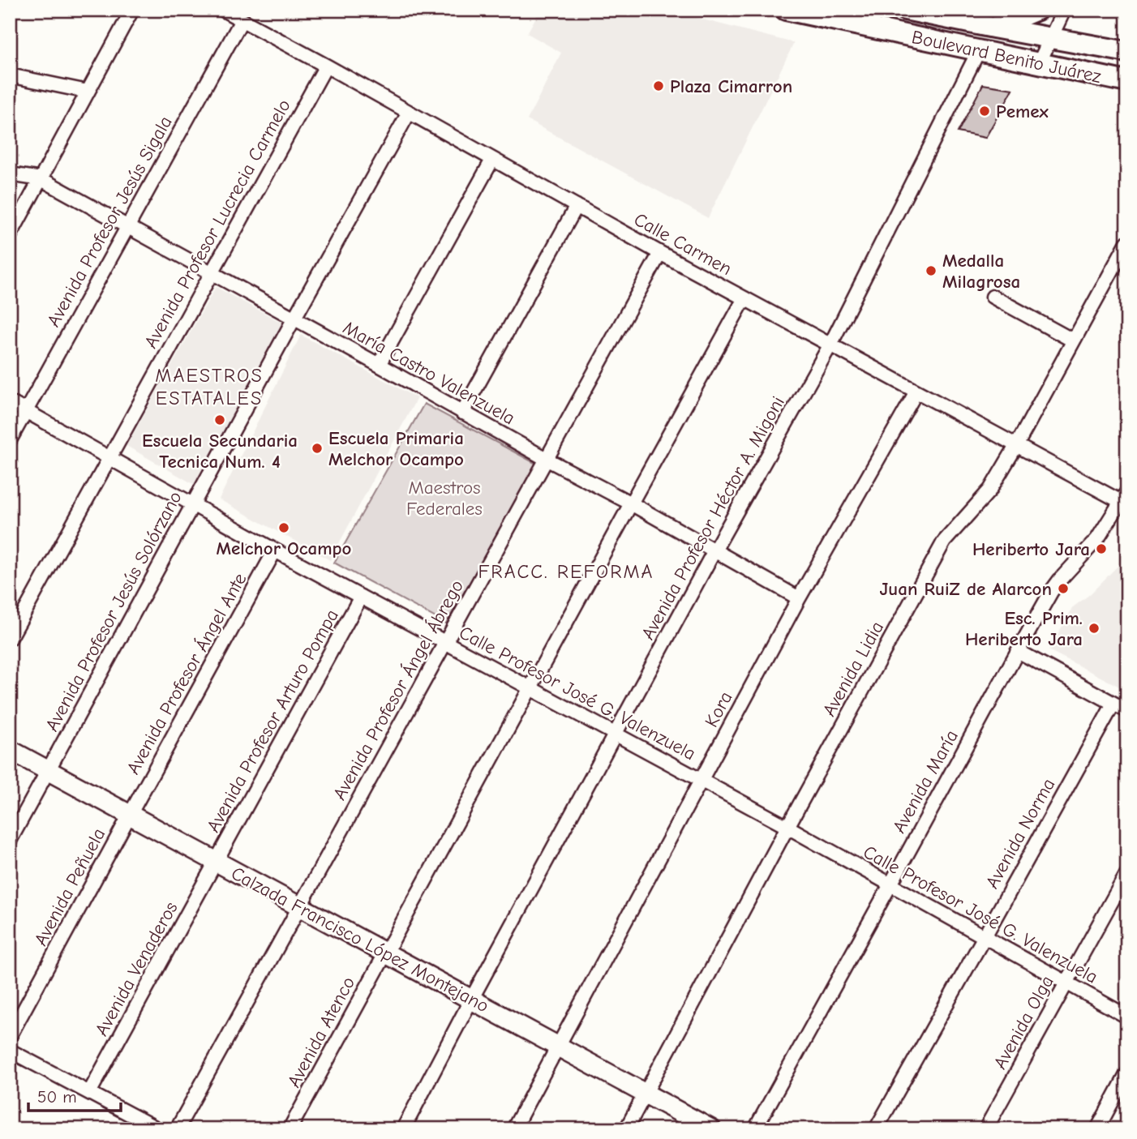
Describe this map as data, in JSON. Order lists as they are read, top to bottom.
{
  "streets": {
    "main road": ["Boulevard Benito Juárez", "Calzada Francisco López Montejano"],
    "street": [
      "Avenida Profesor Jesús Sigala",
      "Avenida Profesor Lucrecia Carmelo",
      "Calle Carmen",
      "María Castro Valenzuela",
      "Avenida Profesor Héctor A. Migoni",
      "Avenida Profesor Jesús Solórzano",
      "Avenida Lidia",
      "Avenida Profesor Ángel Ante",
      "Avenida Profesor Ángel Ábrego",
      "Calle Profesor José G. Valenzuela",
      "Kora",
      "Avenida Profesor Arturo Pompa",
      "Avenida María",
      "Avenida Norma",
      "Avenida Peñuela",
      "Avenida Venaderos",
      "Avenida Olga",
      "Avenida Atenco"
    ]
  },
  "crossings": [
    ["Boulevard Benito Juárez", "Avenida Profesor Héctor A. Migoni"],
    ["Avenida Profesor Jesús Sigala", "Calle Carmen"],
    ["Avenida Profesor Jesús Sigala", "María Castro Valenzuela"],
    ["Avenida Profesor Jesús Sigala", "Calle Profesor José G. Valenzuela"],
    ["Avenida Profesor Lucrecia Carmelo", "Calle Carmen"],
    ["Avenida Profesor Lucrecia Carmelo", "María Castro Valenzuela"],
    ["Avenida Profesor Lucrecia Carmelo", "Calle Profesor José G. Valenzuela"],
    ["Calle Carmen", "Avenida Profesor Héctor A. Migoni"],
    ["Calle Carmen", "Avenida Profesor Jesús Solórzano"],
    ["Calle Carmen", "Avenida Lidia"],
    ["Calle Carmen", "Avenida Profesor Ángel Ábrego"],
    ["Calle Carmen", "Kora"],
    ["Calle Carmen", "Avenida María"],
    ["Calle Carmen", "Avenida Atenco"],
    ["María Castro Valenzuela", "Avenida Profesor Héctor A. Migoni"],
    ["María Castro Valenzuela", "Avenida Profesor Jesús Solórzano"],
    ["María Castro Valenzuela", "Avenida Profesor Ángel Ábrego"],
    ["María Castro Valenzuela", "Kora"],
    ["María Castro Valenzuela", "Avenida Atenco"],
    ["Avenida Profesor Héctor A. Migoni", "Calle Profesor José G. Valenzuela"],
    ["Avenida Profesor Héctor A. Migoni", "Calzada Francisco López Montejano"],
    ["Avenida Profesor Jesús Solórzano", "Calle Profesor José G. Valenzuela"],
    ["Avenida Profesor Jesús Solórzano", "Calzada Francisco López Montejano"],
    ["Avenida Lidia", "Calle Profesor José G. Valenzuela"],
    ["Avenida Lidia", "Calzada Francisco López Montejano"],
    ["Avenida Profesor Ángel Ante", "Calle Profesor José G. Valenzuela"],
    ["Avenida Profesor Ángel Ante", "Avenida Peñuela"],
    ["Avenida Profesor Ángel Ante", "Calzada Francisco López Montejano"],
    ["Avenida Profesor Ángel Ábrego", "Calle Profesor José G. Valenzuela"],
    ["Avenida Profesor Ángel Ábrego", "Calzada Francisco López Montejano"],
    ["Calle Profesor José G. Valenzuela", "Kora"],
    ["Calle Profesor José G. Valenzuela", "Avenida Profesor Arturo Pompa"],
    ["Calle Profesor José G. Valenzuela", "Avenida María"],
    ["Calle Profesor José G. Valenzuela", "Avenida Norma"],
    ["Calle Profesor José G. Valenzuela", "Avenida Olga"],
    ["Calle Profesor José G. Valenzuela", "Avenida Atenco"],
    ["Kora", "Calzada Francisco López Montejano"],
    ["Avenida Profesor Arturo Pompa", "Calzada Francisco López Montejano"],
    ["Avenida Profesor Arturo Pompa", "Avenida Venaderos"],
    ["Avenida Peñuela", "Calzada Francisco López Montejano"],
    ["Calzada Francisco López Montejano", "Avenida Venaderos"],
    ["Calzada Francisco López Montejano", "Avenida Atenco"]
  ],
  "districts": ["MAESTROS ESTATALES", "FRACC. REFORMA"],
  "parks": ["Maestros Federales"],
  "places": [
    "Plaza Cimarron",
    "Pemex",
    "Medalla Milagrosa",
    "Escuela Secundaria Tecnica Num. 4",
    "Escuela Primaria Melchor Ocampo",
    "Melchor Ocampo",
    "Heriberto Jara",
    "Juan RuiZ de Alarcon",
    "Esc. Prim. Heriberto Jara"
  ],
  "scale_bar": "50 m"
}
